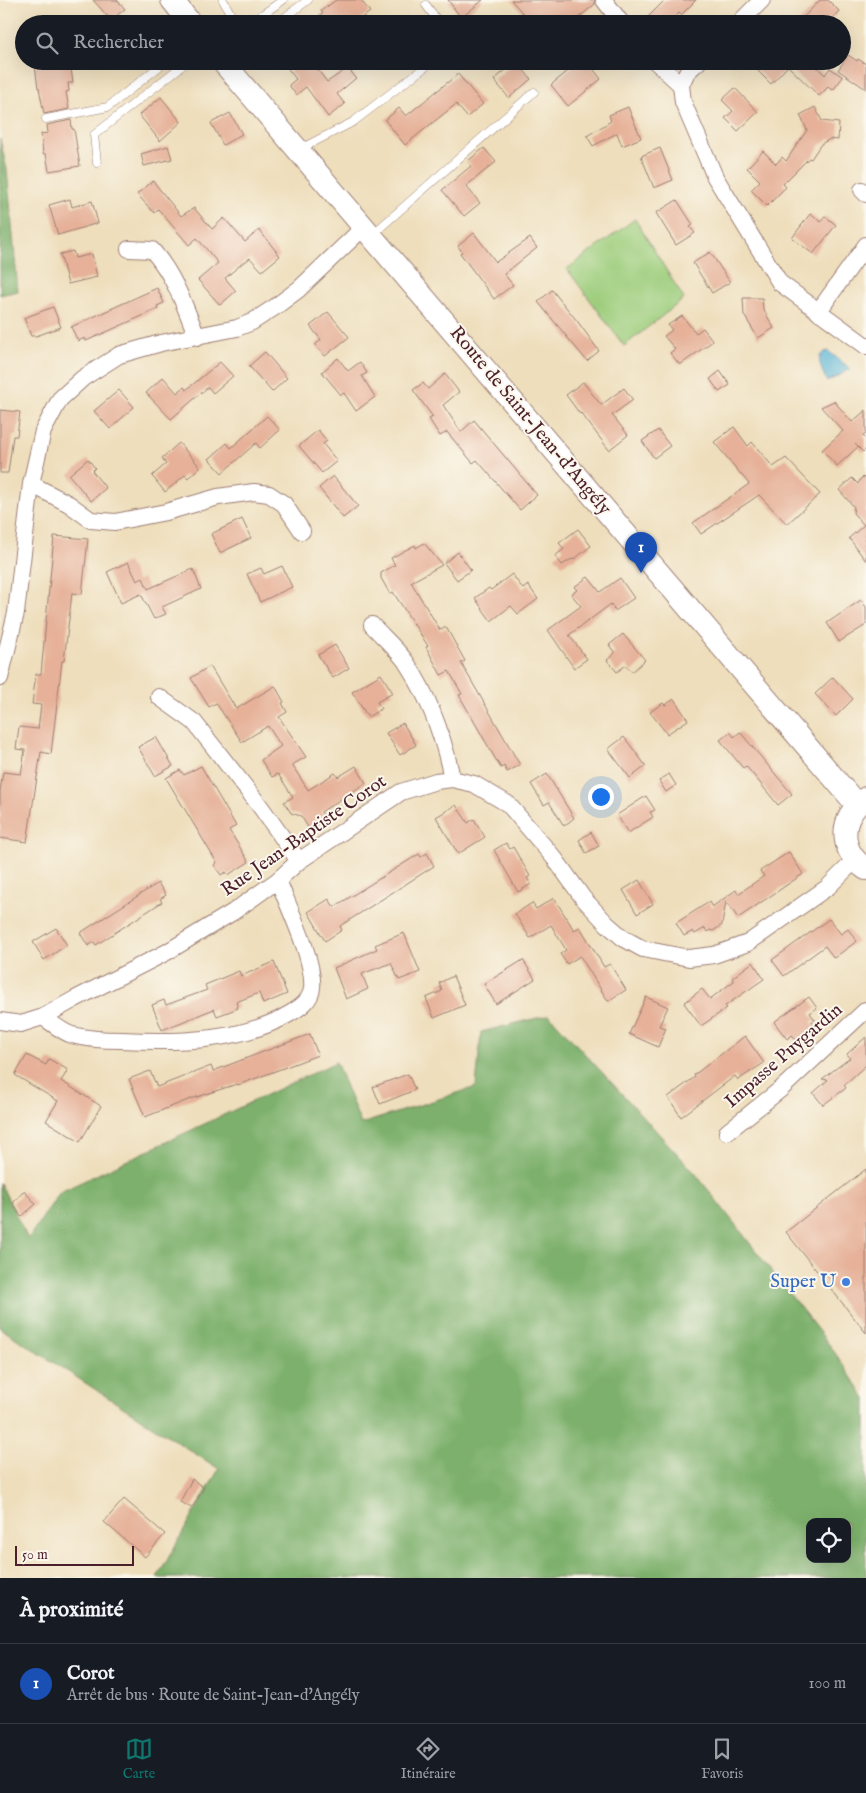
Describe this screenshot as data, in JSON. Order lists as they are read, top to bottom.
{
  "streets": {
    "main road": ["Route de Saint-Jean-d'Angély"],
    "street": ["Rue Jean-Baptiste Corot", "Impasse Puygardin"]
  },
  "places": ["Super U"],
  "scale_bar": "50 m",
  "page": {
    "search": "Rechercher",
    "pins": "1",
    "scale": "50 m",
    "heading": "À proximité",
    "list": [
      {
        "mark": "1",
        "name": "Corot",
        "note": "Arrêt de bus · Route de Saint-Jean-d'Angély",
        "value": "100 m"
      }
    ],
    "nav": ["Carte", "Itinéraire", "Favoris"]
  }
}
